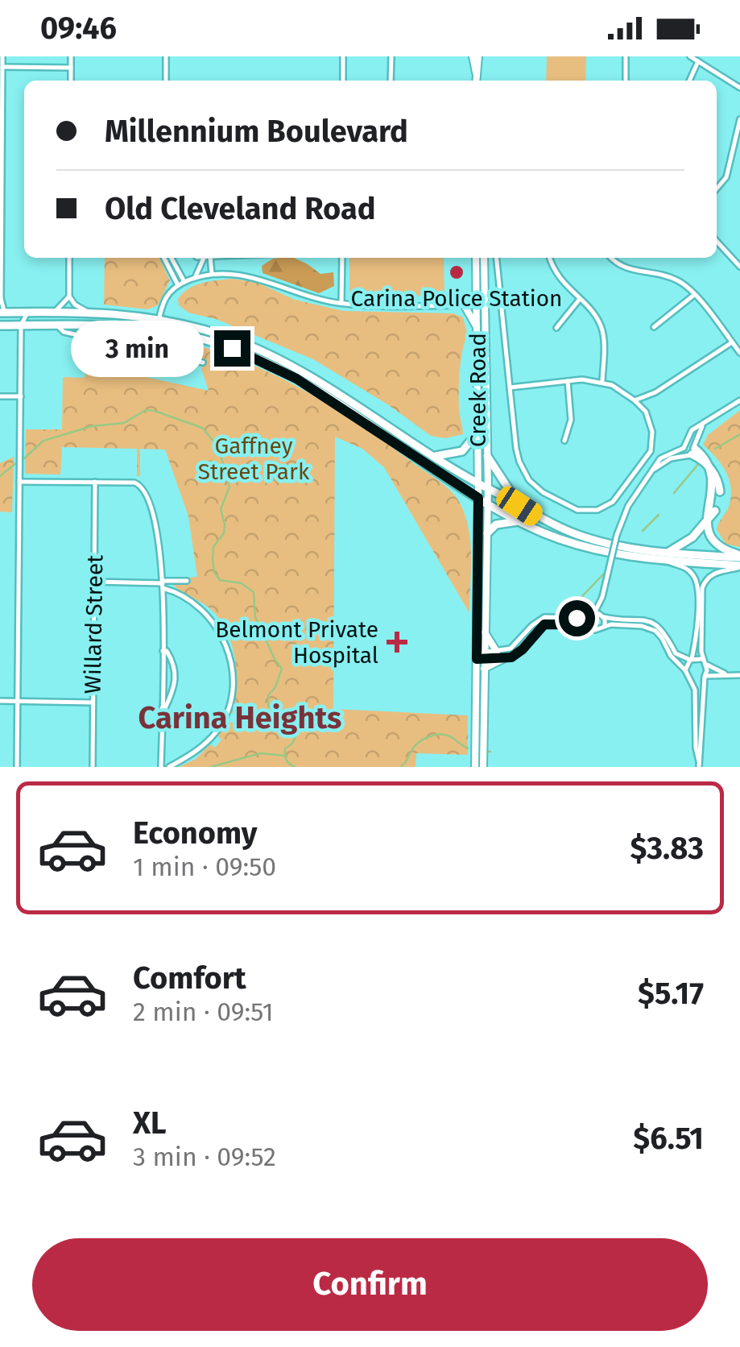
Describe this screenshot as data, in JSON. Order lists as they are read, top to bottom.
{
  "streets": {
    "main road": ["Creek Road"],
    "street": ["Willard Street"]
  },
  "districts": ["Carina Heights"],
  "parks": ["Gaffney Street Park"],
  "places": {
    "other": ["Carina Police Station"],
    "health": ["Belmont Private Hospital"]
  },
  "page": {
    "status": "09:46",
    "banner": ["Millennium Boulevard", "Old Cleveland Road"],
    "bubble": "3 min",
    "list": [
      {
        "name": "Economy",
        "note": "1 min · 09:50",
        "value": "$3.83"
      },
      {
        "name": "Comfort",
        "note": "2 min · 09:51",
        "value": "$5.17"
      },
      {
        "name": "XL",
        "note": "3 min · 09:52",
        "value": "$6.51"
      }
    ],
    "buttons": "Confirm"
  }
}
